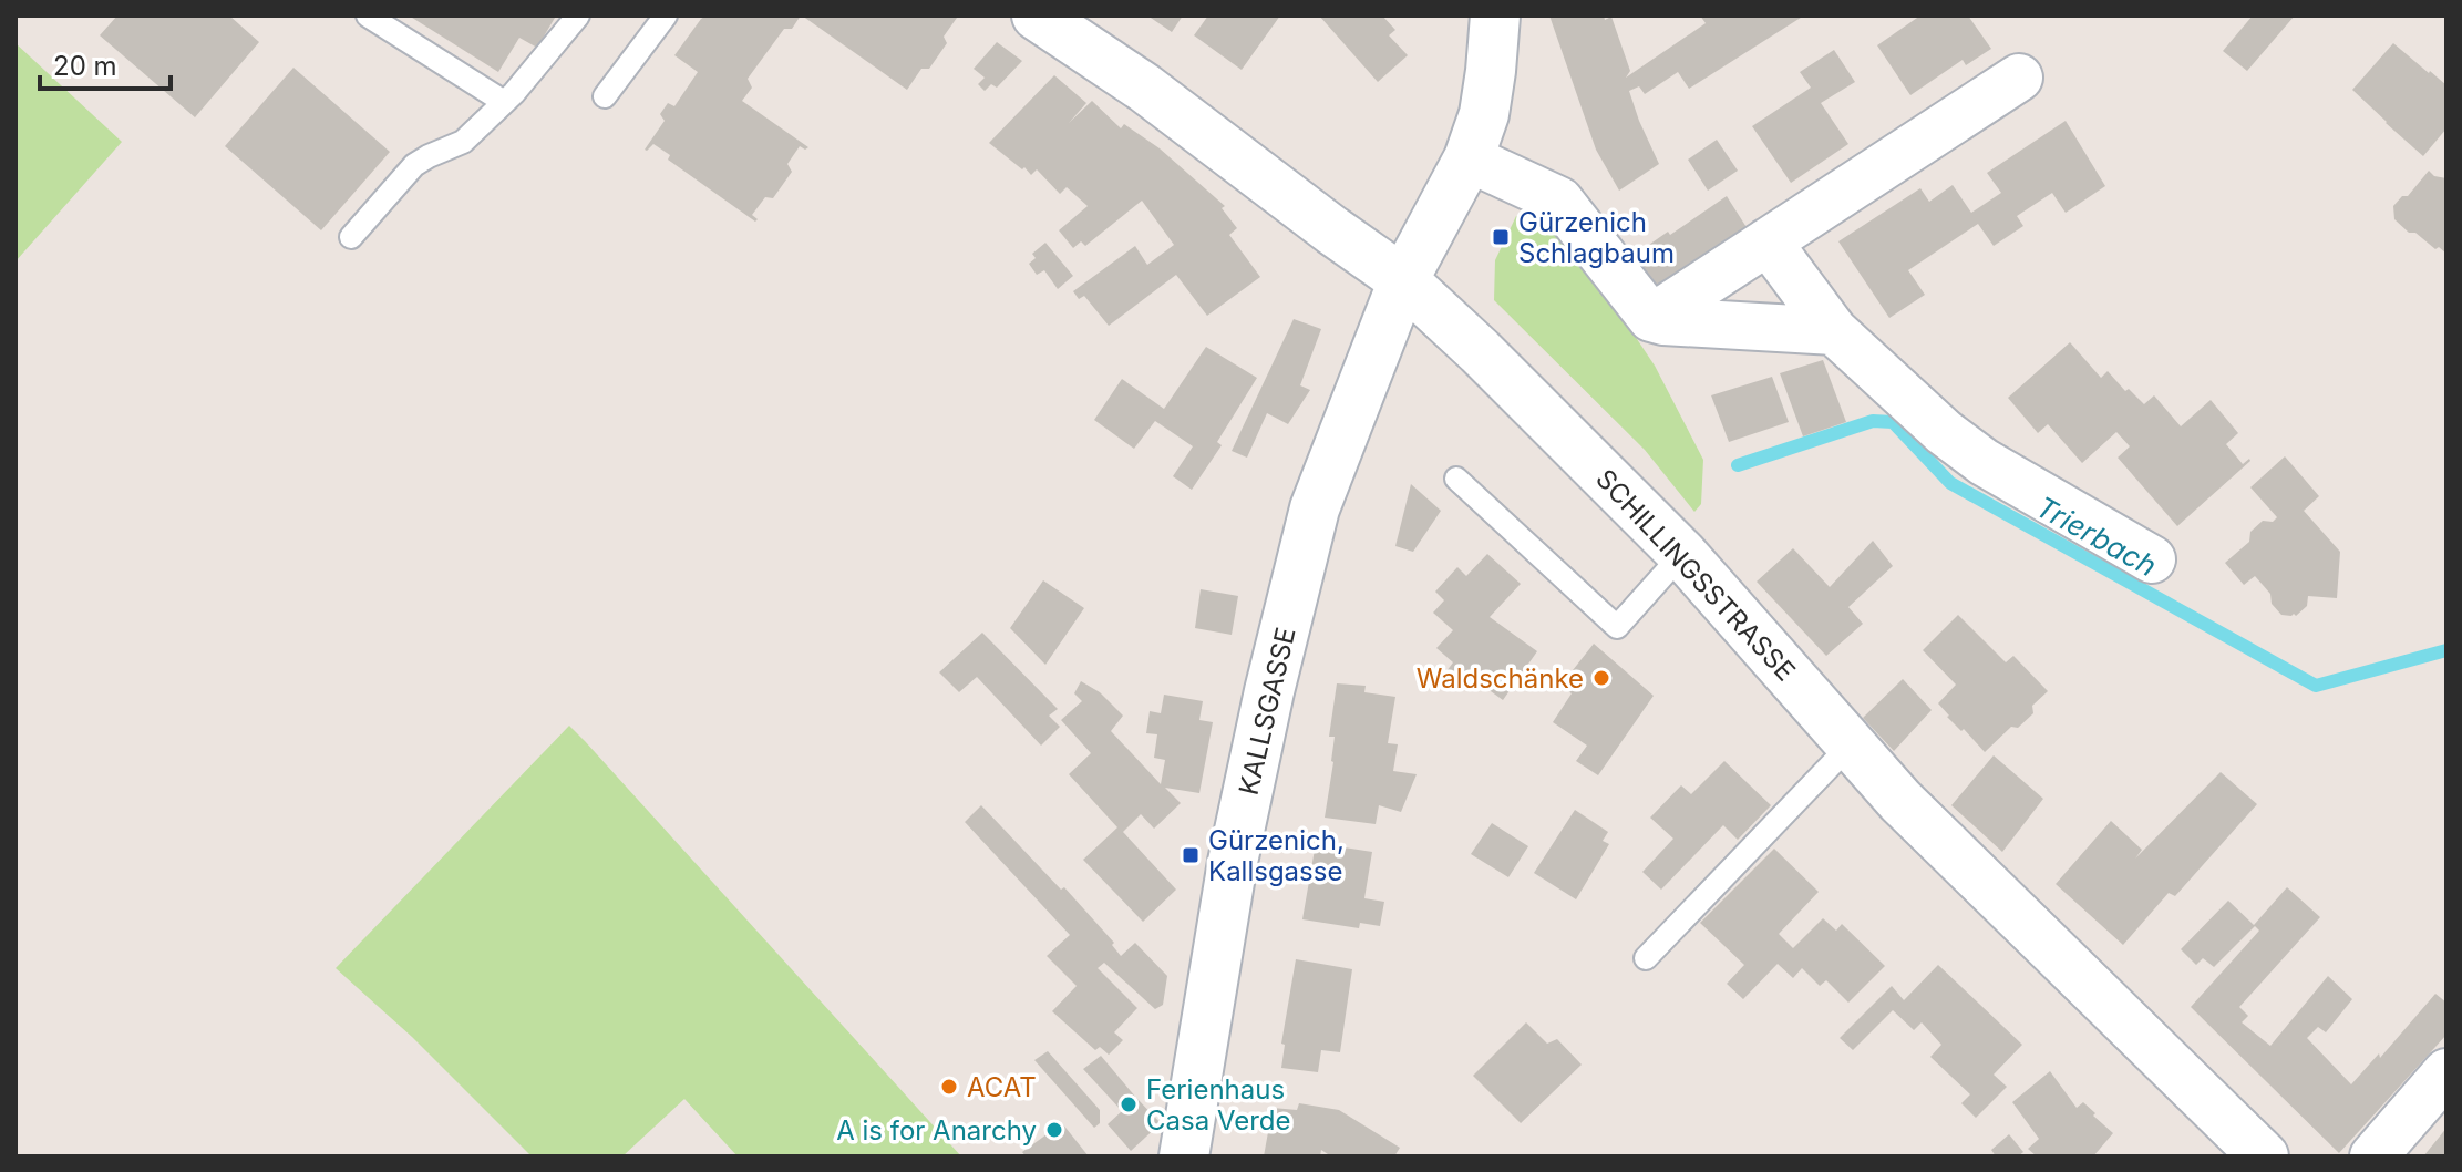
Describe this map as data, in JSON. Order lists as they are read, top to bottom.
{
  "streets": {
    "main road": ["SCHILLINGSSTRASSE", "KALLSGASSE"]
  },
  "crossings": [
    ["SCHILLINGSSTRASSE", "KALLSGASSE"]
  ],
  "water": ["Trierbach"],
  "places": {
    "transit": ["Gürzenich Schlagbaum", "Gürzenich, Kallsgasse"],
    "other": [
      "Waldschänke",
      "ACAT",
      "Ferienhaus Casa Verde",
      "A is for Anarchy"
    ]
  },
  "scale_bar": "20 m"
}
